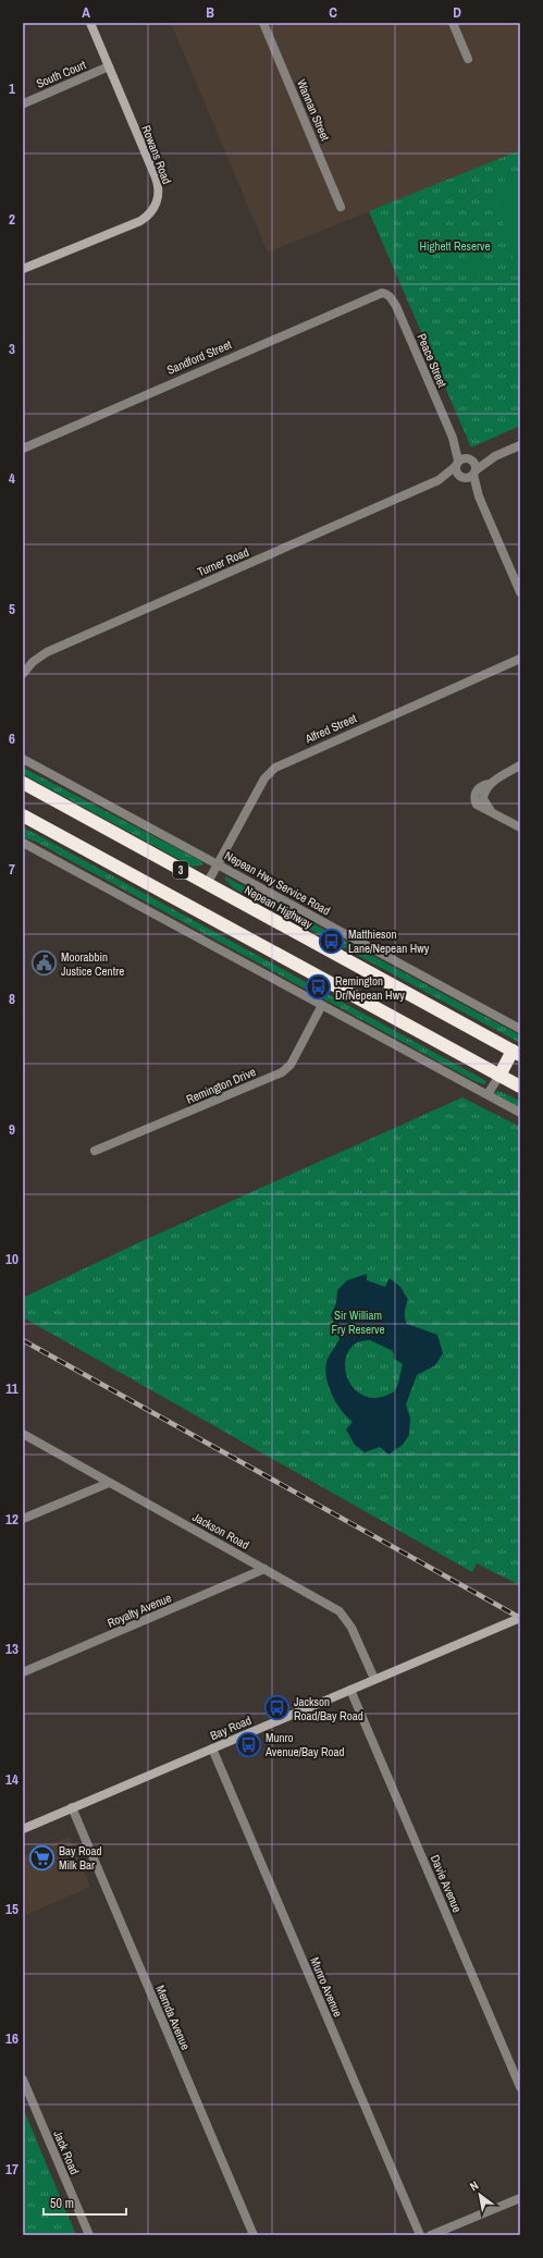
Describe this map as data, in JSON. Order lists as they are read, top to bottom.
{
  "streets": {
    "highway": ["3", "Nepean Highway"],
    "main road": ["Rowans Road", "Bay Road"],
    "street": [
      "South Court",
      "Wannan Street",
      "Sandford Street",
      "Peace Street",
      "Turner Road",
      "Alfred Street",
      "Nepean Hwy Service Road",
      "Remington Drive",
      "Jackson Road",
      "Royalty Avenue",
      "Davie Avenue",
      "Munro Avenue",
      "Mernda Avenue",
      "Jack Road"
    ]
  },
  "crossings": [
    ["South Court", "Rowans Road"],
    ["Sandford Street", "Peace Street"],
    ["Peace Street", "Turner Road"],
    ["Alfred Street", "Nepean Hwy Service Road"],
    ["Alfred Street", "Nepean Highway"],
    ["Jackson Road", "Royalty Avenue"],
    ["Jackson Road", "Bay Road"],
    ["Bay Road", "Davie Avenue"],
    ["Bay Road", "Munro Avenue"],
    ["Bay Road", "Mernda Avenue"]
  ],
  "parks": ["Highett Reserve", "Sir William Fry Reserve"],
  "places": {
    "bus stop": [
      "Matthieson Lane/Nepean Hwy",
      "Remington Dr/Nepean Hwy",
      "Jackson Road/Bay Road",
      "Munro Avenue/Bay Road"
    ],
    "public building": ["Moorabbin Justice Centre"],
    "supermarket": ["Bay Road Milk Bar"]
  },
  "scale_bar": "50 m",
  "north": "top left",
  "grid": {
    "columns": [
      "A",
      "B",
      "C",
      "D"
    ],
    "rows": [
      "1",
      "2",
      "3",
      "4",
      "5",
      "6",
      "7",
      "8",
      "9",
      "10",
      "11",
      "12",
      "13",
      "14",
      "15",
      "16",
      "17"
    ]
  }
}
